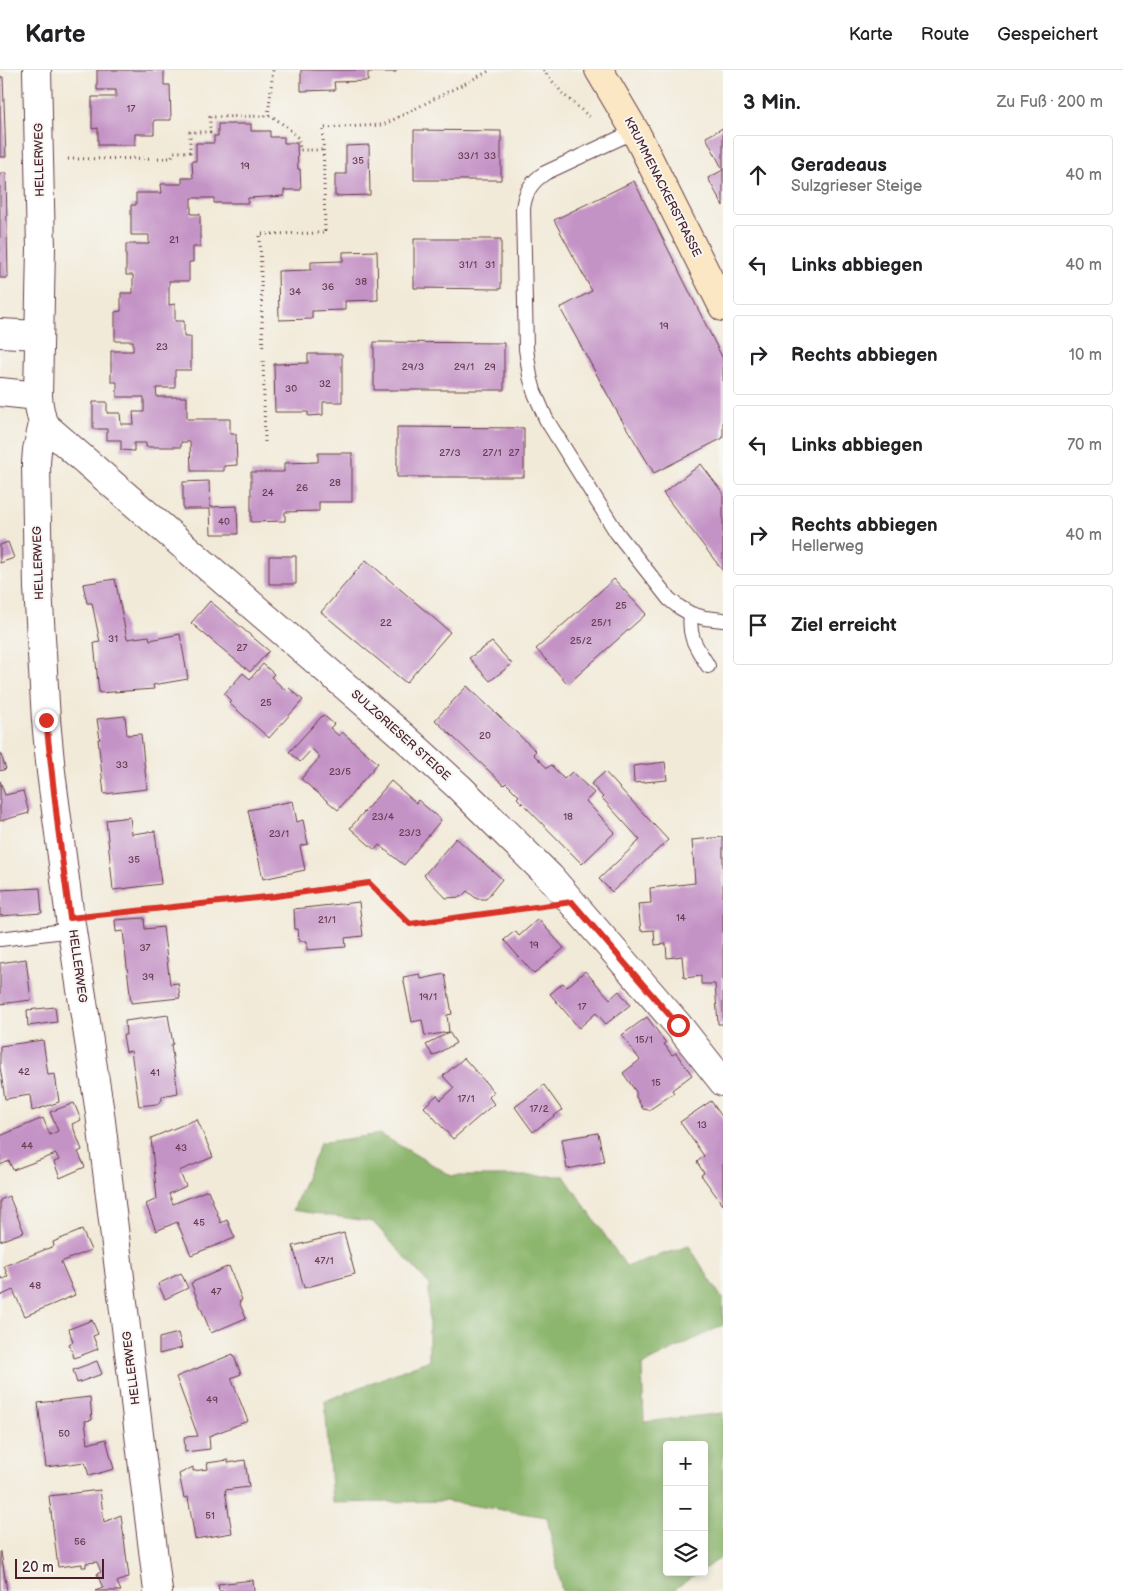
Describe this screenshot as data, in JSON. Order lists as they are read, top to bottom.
{
  "streets": {
    "main road": ["KRUMMENACKERSTRASSE"],
    "street": ["HELLERWEG", "SULZGRIESER STEIGE"]
  },
  "crossings": [
    ["HELLERWEG", "SULZGRIESER STEIGE"]
  ],
  "house_numbers": [
    "17",
    "33/1",
    "33",
    "35",
    "19",
    "21",
    "31/1",
    "31",
    "38",
    "36",
    "34",
    "19",
    "23",
    "29/3",
    "29/1",
    "29",
    "32",
    "30",
    "27/3",
    "27/1",
    "27",
    "28",
    "26",
    "24",
    "40",
    "25",
    "22",
    "25/1",
    "31",
    "25/2",
    "27",
    "25",
    "20",
    "33",
    "23/5",
    "23/4",
    "18",
    "23/3",
    "23/1",
    "35",
    "14",
    "21/1",
    "19",
    "37",
    "39",
    "19/1",
    "17",
    "15/1",
    "42",
    "41",
    "15",
    "17/1",
    "17/2",
    "13",
    "44",
    "43",
    "45",
    "47/1",
    "48",
    "47",
    "49",
    "50",
    "51",
    "56"
  ],
  "scale_bar": "20 m",
  "page": {
    "header": "Karte",
    "nav": ["Karte", "Route", "Gespeichert"],
    "heading": ["3 Min.", "Zu Fuß · 200 m"],
    "list": [
      ["Geradeaus", "Sulzgrieser Steige", "40 m"],
      ["Links abbiegen", "40 m"],
      ["Rechts abbiegen", "10 m"],
      ["Links abbiegen", "70 m"],
      ["Rechts abbiegen", "Hellerweg", "40 m"],
      "Ziel erreicht"
    ],
    "map_buttons": ["+", "−"],
    "scale": "20 m"
  }
}
